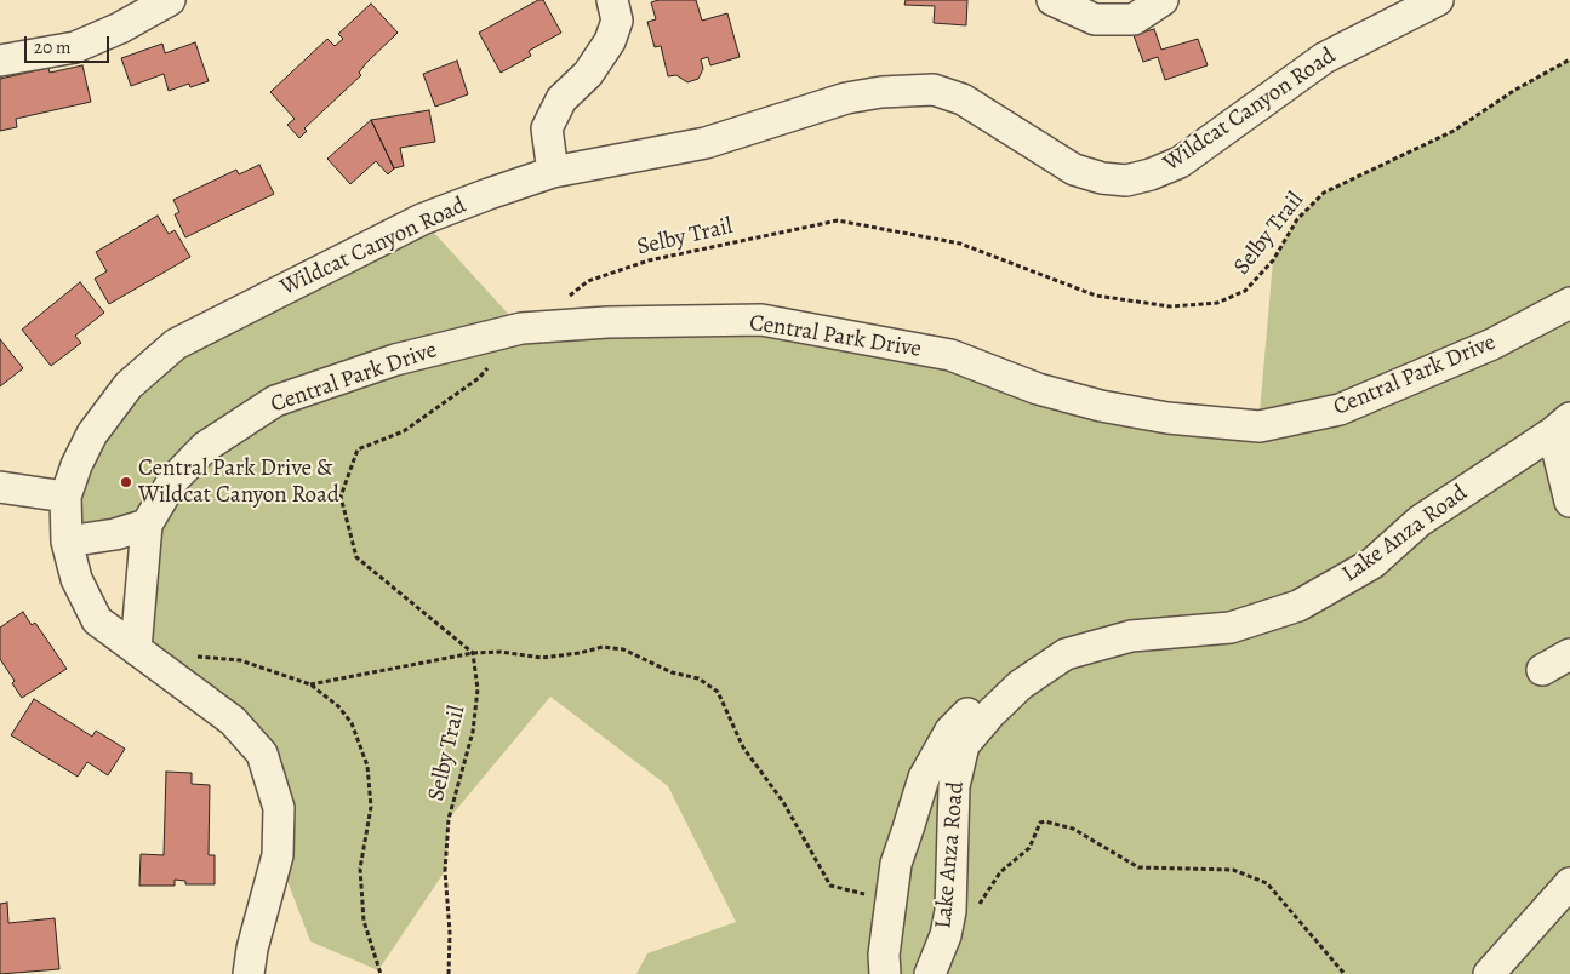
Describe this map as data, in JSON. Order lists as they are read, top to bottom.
{
  "streets": {
    "street": ["Wildcat Canyon Road", "Central Park Drive", "Lake Anza Road"],
    "path": ["Selby Trail"]
  },
  "crossings": [
    ["Wildcat Canyon Road", "Central Park Drive"]
  ],
  "places": ["Central Park Drive & Wildcat Canyon Road"],
  "scale_bar": "20 m"
}
